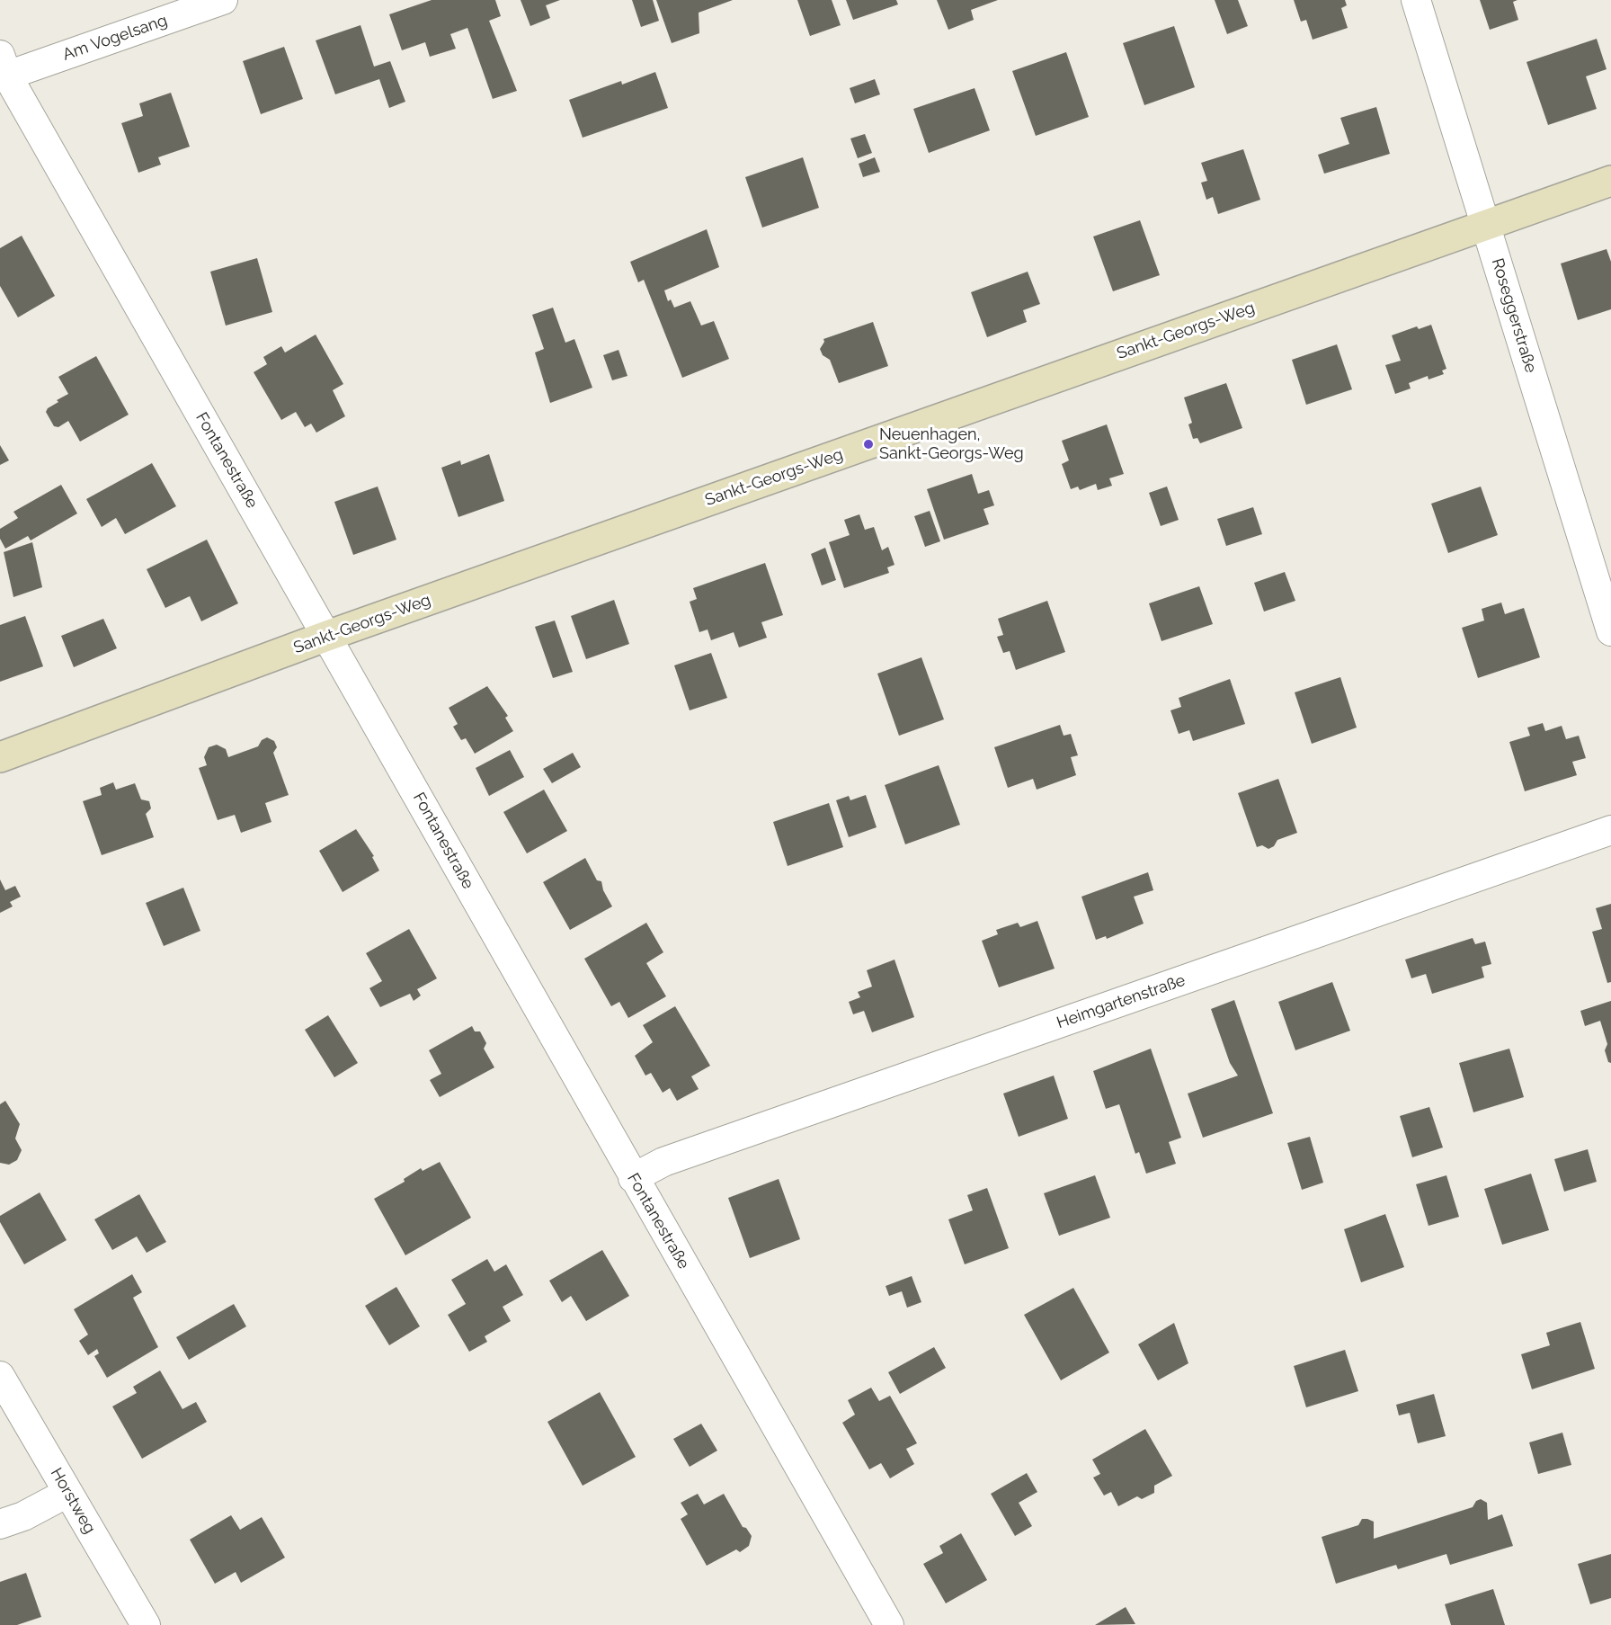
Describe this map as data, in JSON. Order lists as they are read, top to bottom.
{
  "streets": {
    "street": [
      "Am Vogelsang",
      "Roseggerstraße",
      "Sankt-Georgs-Weg",
      "Fontanestraße",
      "Heimgartenstraße",
      "Horstweg"
    ]
  },
  "crossings": [
    ["Am Vogelsang", "Fontanestraße"],
    ["Roseggerstraße", "Sankt-Georgs-Weg"],
    ["Sankt-Georgs-Weg", "Fontanestraße"],
    ["Fontanestraße", "Heimgartenstraße"]
  ],
  "places": ["Neuenhagen, Sankt-Georgs-Weg"]
}
